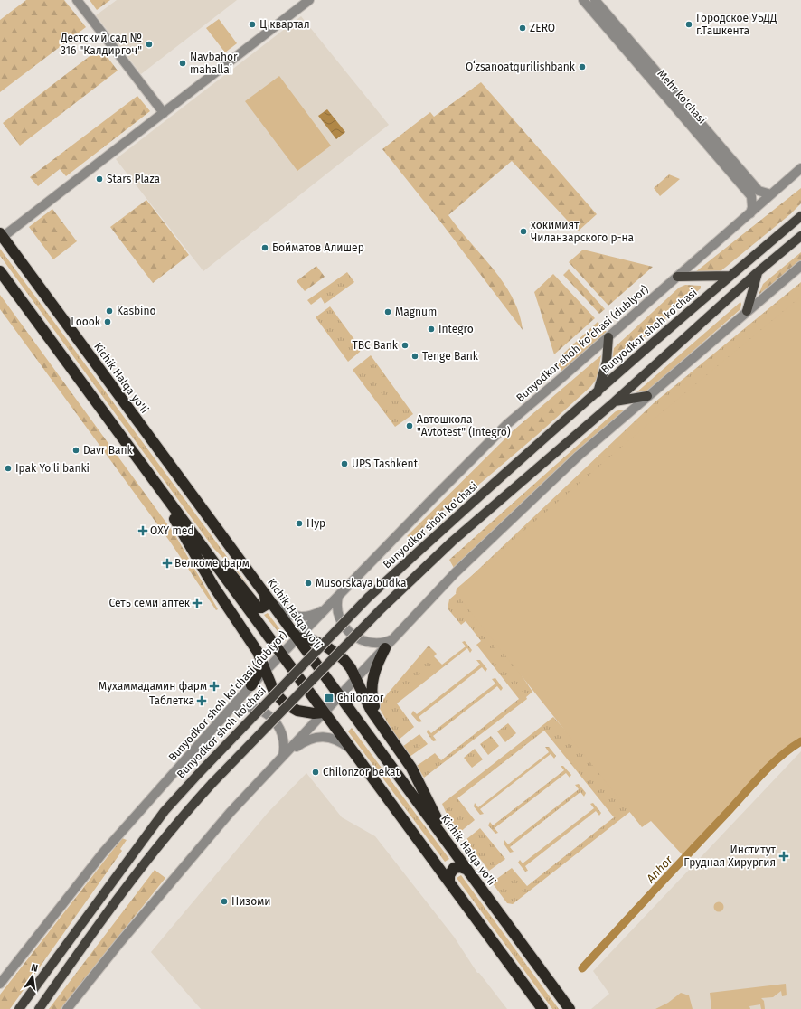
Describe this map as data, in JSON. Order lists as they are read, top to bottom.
{
  "streets": {
    "highway": ["Kichik Halqa yo'li"],
    "main road": ["Bunyodkor shoh ko'chasi"],
    "street": ["Mehr ko'chasi", "Bunyodkor shoh koʻchasi (dublyor)"]
  },
  "crossings": [
    ["Bunyodkor shoh koʻchasi (dublyor)", "Kichik Halqa yo'li"]
  ],
  "water": ["Anhor"],
  "places": {
    "other": [
      "Ц квартал",
      "Городское УБДД г.Ташкента",
      "ZERO",
      "Дестский сад № 316 \"Калдиргоч\"",
      "Navbahor mahallai",
      "Oʻzsanoatqurilishbank",
      "Stars Plaza",
      "хокимият Чиланзарского р-на",
      "Бойматов Алишер",
      "Kasbino",
      "Magnum",
      "Loook",
      "Integro",
      "TBC Bank",
      "Tenge Bank",
      "Автошкола \"Avtotest\" (Integro)",
      "Davr Bank",
      "UPS Tashkent",
      "Ipak Yo'li banki",
      "Нур",
      "Musorskaya budka",
      "Chilonzor bekat",
      "Низоми"
    ],
    "health": [
      "OXY med",
      "Велкоме фарм",
      "Сеть семи аптек",
      "Мухаммадамин фарм",
      "Таблетка",
      "Институт Грудная Хирургия"
    ],
    "transit": ["Chilonzor"]
  },
  "north": "top"
}
